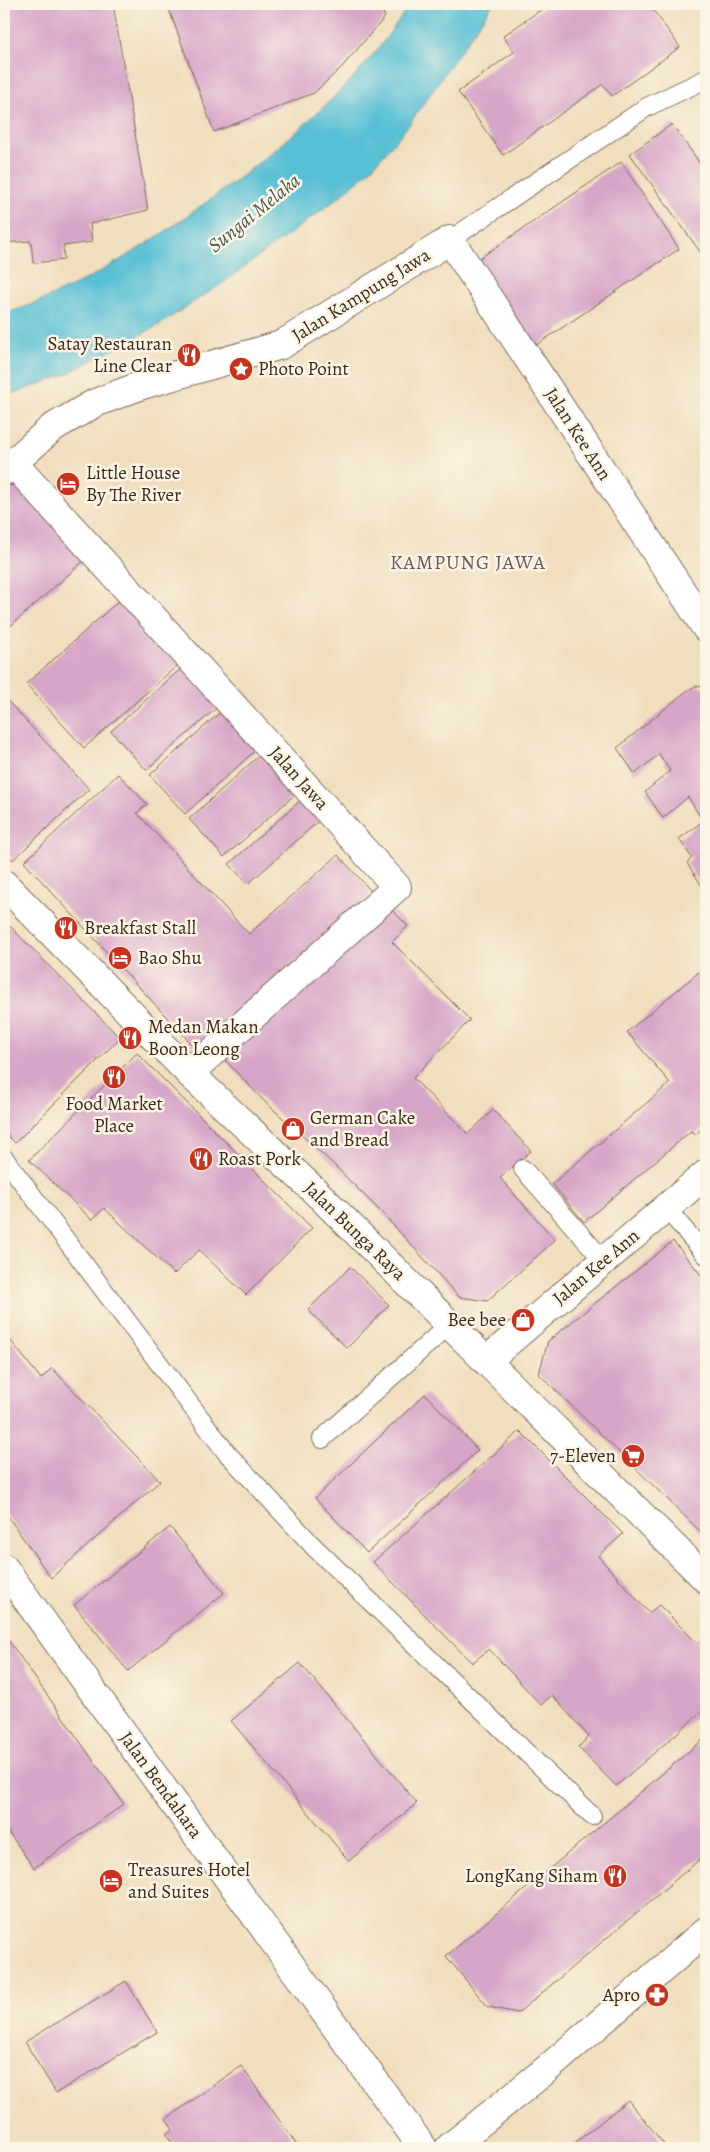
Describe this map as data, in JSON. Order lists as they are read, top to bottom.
{
  "streets": {
    "street": [
      "Jalan Kampung Jawa",
      "Jalan Kee Ann",
      "Jalan Jawa",
      "Jalan Bunga Raya",
      "Jalan Bendahara"
    ]
  },
  "crossings": [
    ["Jalan Kampung Jawa", "Jalan Kee Ann"],
    ["Jalan Kampung Jawa", "Jalan Jawa"],
    ["Jalan Kee Ann", "Jalan Bunga Raya"],
    ["Jalan Jawa", "Jalan Bunga Raya"]
  ],
  "districts": ["KAMPUNG JAWA"],
  "water": ["Sungai Melaka"],
  "places": {
    "restaurant": [
      "Satay Restauran Line Clear",
      "Breakfast Stall",
      "Medan Makan Boon Leong",
      "Food Market Place",
      "Roast Pork",
      "LongKang Siham"
    ],
    "place": ["Photo Point"],
    "hotel": ["Little House By The River", "Bao Shu", "Treasures Hotel and Suites"],
    "shop": ["German Cake and Bread", "Bee bee"],
    "supermarket": ["7-Eleven"],
    "pharmacy": ["Apro"]
  }
}
